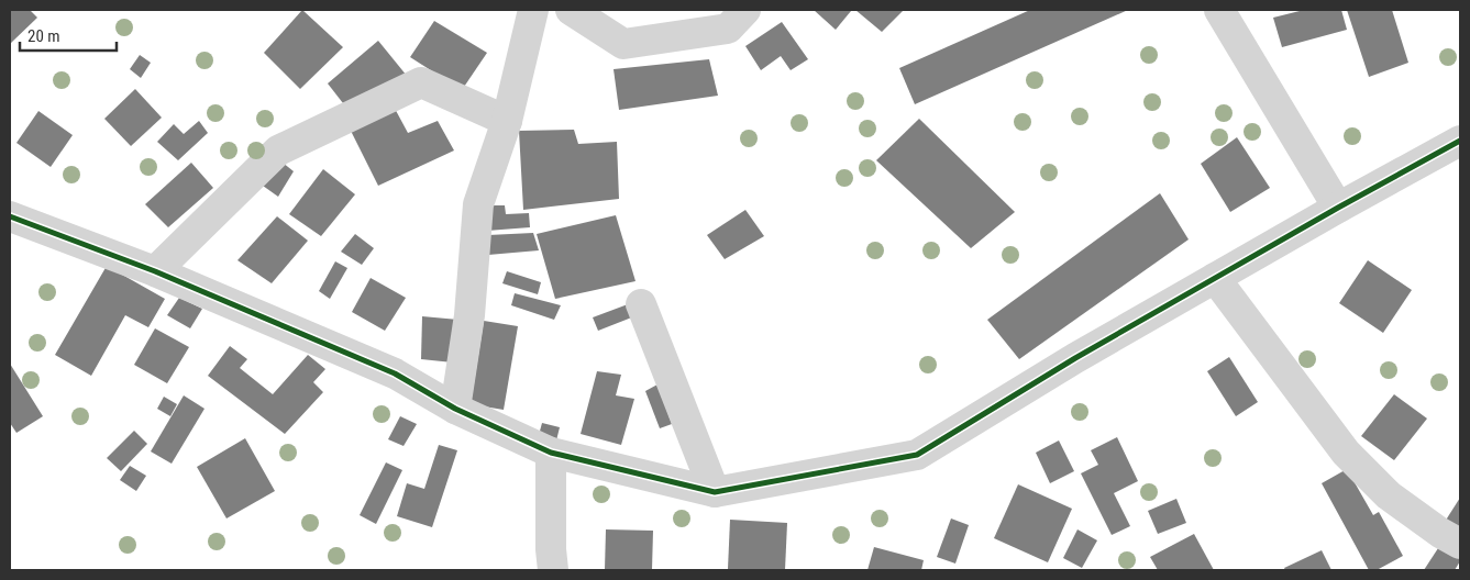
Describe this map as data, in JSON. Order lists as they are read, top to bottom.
{
  "scale_bar": "20 m"
}
